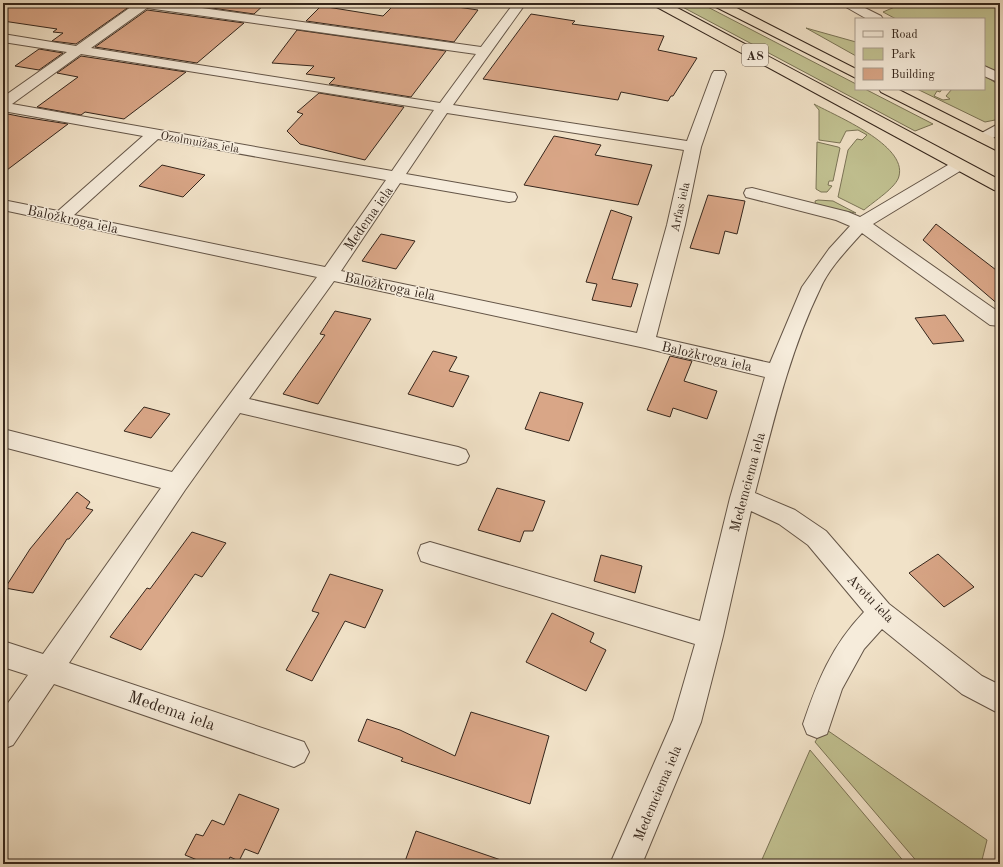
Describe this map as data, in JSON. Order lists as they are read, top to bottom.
{
  "streets": {
    "highway": ["A8"],
    "street": [
      "Ozolmuižas iela",
      "Arfas iela",
      "Medema iela",
      "Baložkroga iela",
      "Medemciema iela",
      "Avotu iela"
    ]
  },
  "crossings": [
    ["A8", "Medemciema iela"],
    ["Ozolmuižas iela", "Medema iela"],
    ["Arfas iela", "Baložkroga iela"],
    ["Medema iela", "Baložkroga iela"],
    ["Baložkroga iela", "Medemciema iela"],
    ["Medemciema iela", "Avotu iela"]
  ],
  "legend": ["Road", "Park", "Building"]
}
